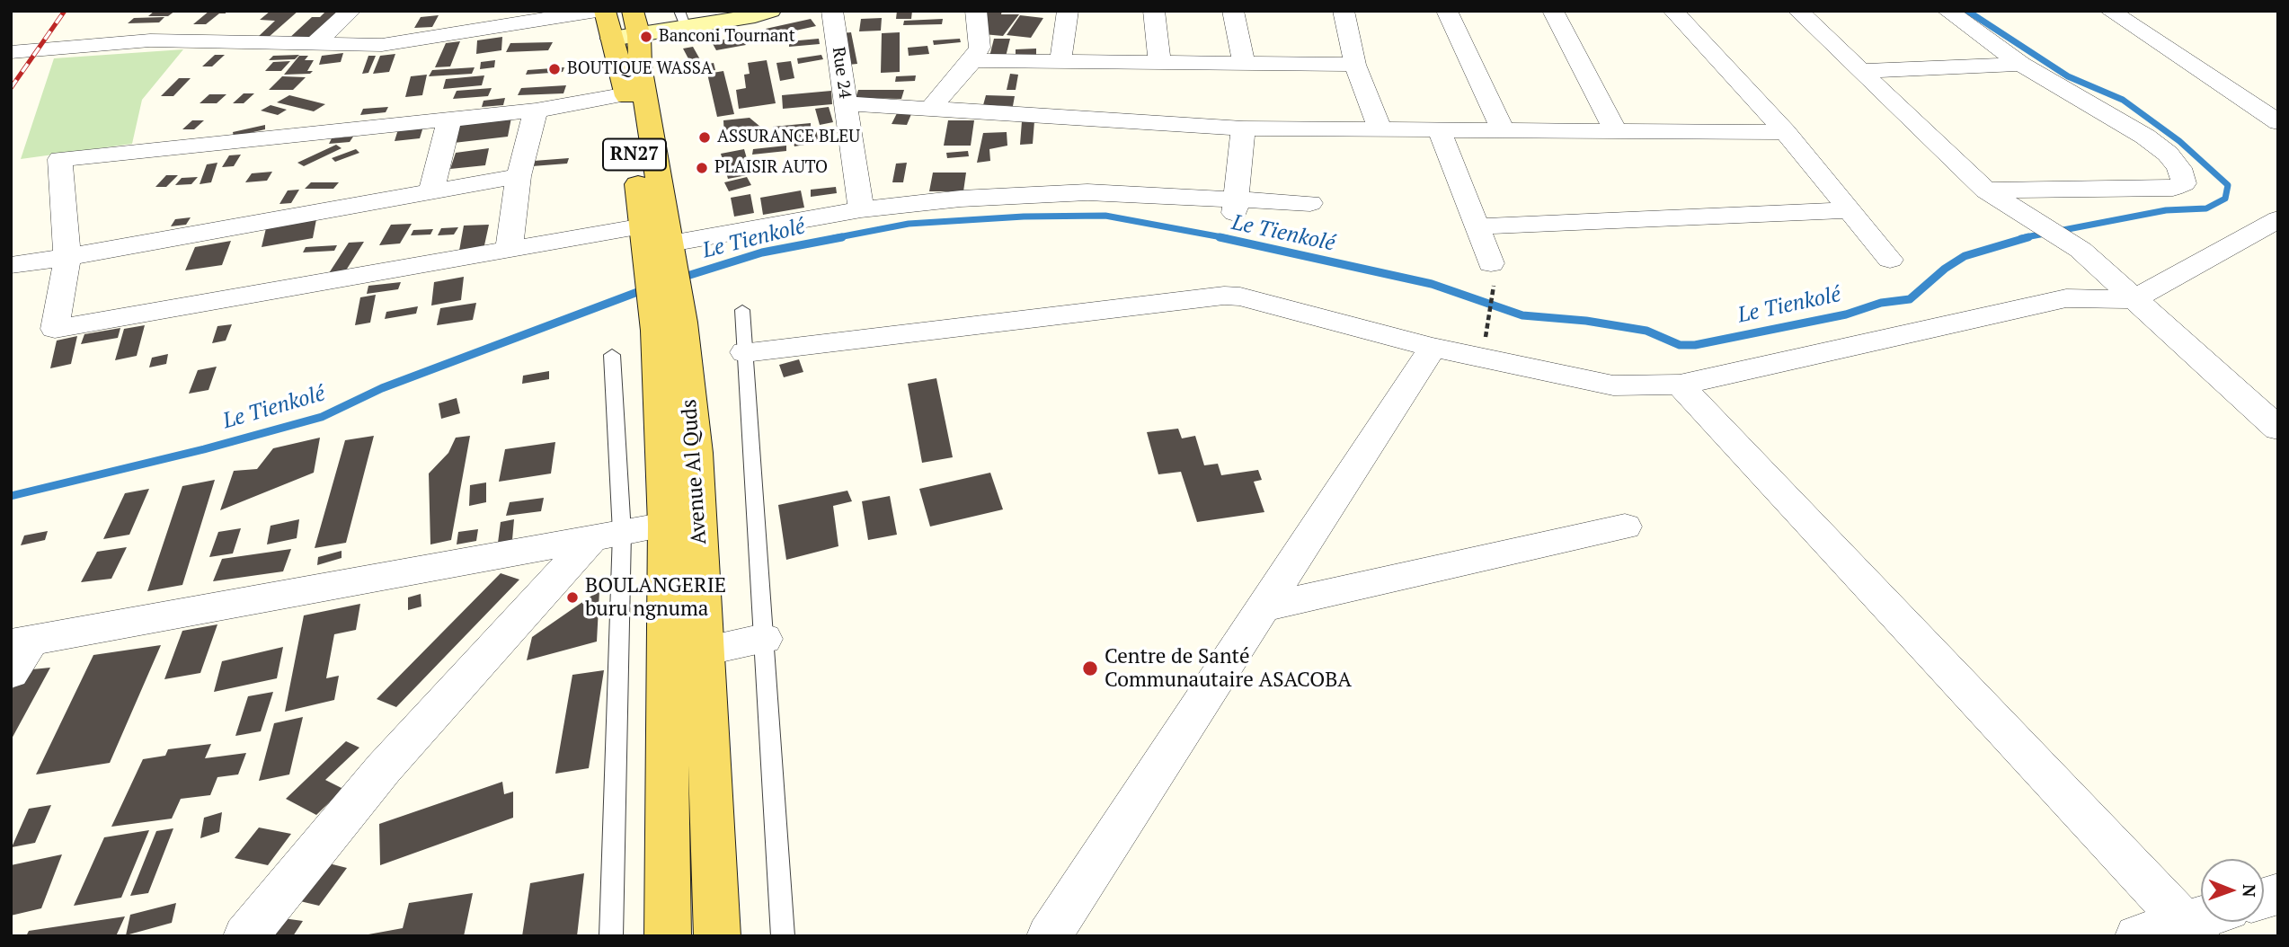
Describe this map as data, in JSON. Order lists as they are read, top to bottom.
{
  "streets": {
    "main road": ["RN27", "Avenue Al Quds"],
    "street": ["Rue 24"]
  },
  "water": ["Le Tienkolé"],
  "places": [
    "Banconi Tournant",
    "BOUTIQUE WASSA",
    "ASSURANCE BLEU",
    "PLAISIR AUTO",
    "BOULANGERIE buru ngnuma",
    "Centre de Santé Communautaire ASACOBA"
  ],
  "north": "right"
}
